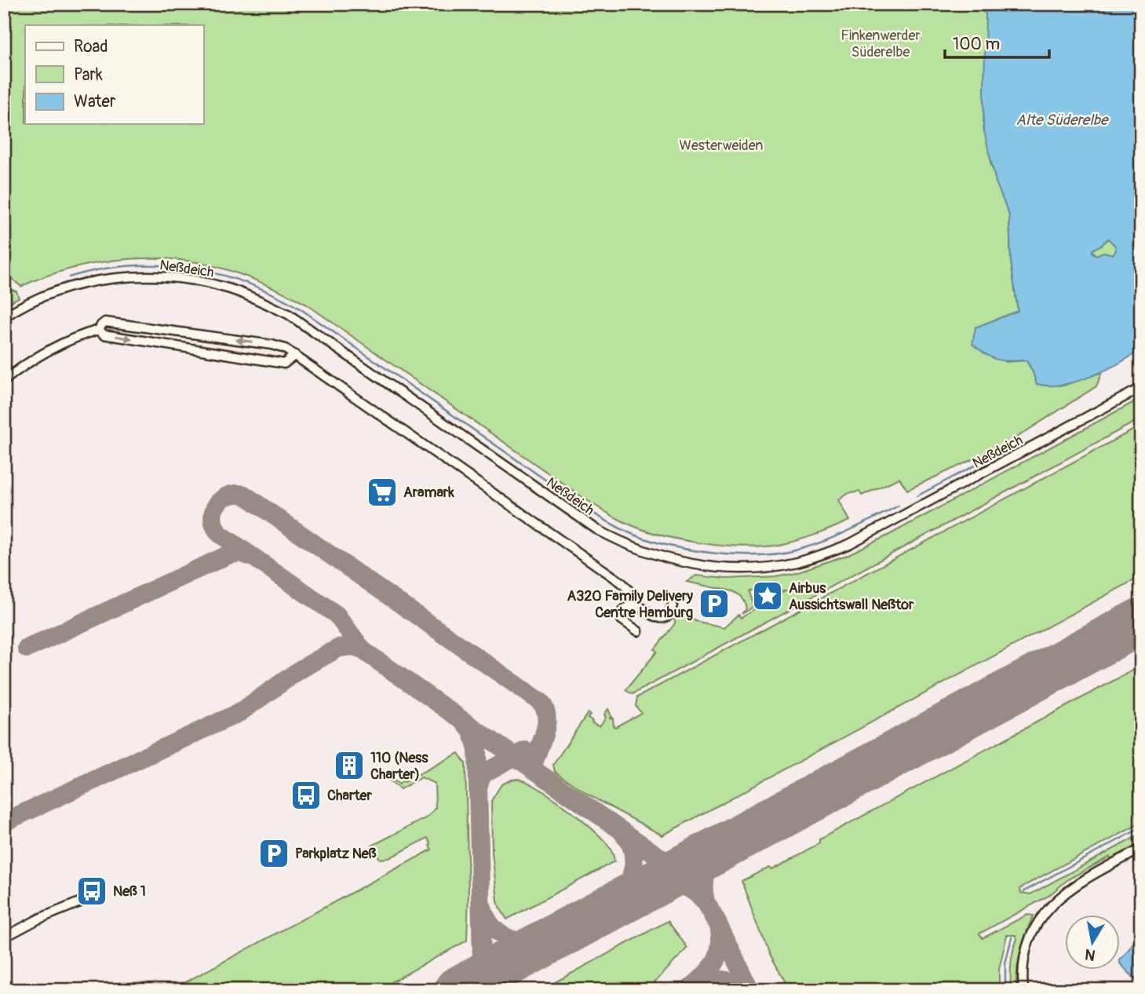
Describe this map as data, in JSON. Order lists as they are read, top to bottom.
{
  "streets": {
    "street": ["Neßdeich"]
  },
  "water": ["Alte Süderelbe"],
  "parks": ["Finkenwerder Süderelbe", "Westerweiden"],
  "places": {
    "supermarket": ["Aramark"],
    "place": ["Airbus Aussichtswall Neßtor"],
    "parking": ["A320 Family Delivery Centre Hamburg", "Parkplatz Neß"],
    "building": ["110 (Ness Charter)"],
    "bus stop": ["Charter", "Neß 1"]
  },
  "legend": ["Road", "Park", "Water"],
  "scale_bar": "100 m",
  "north": "bottom"
}
